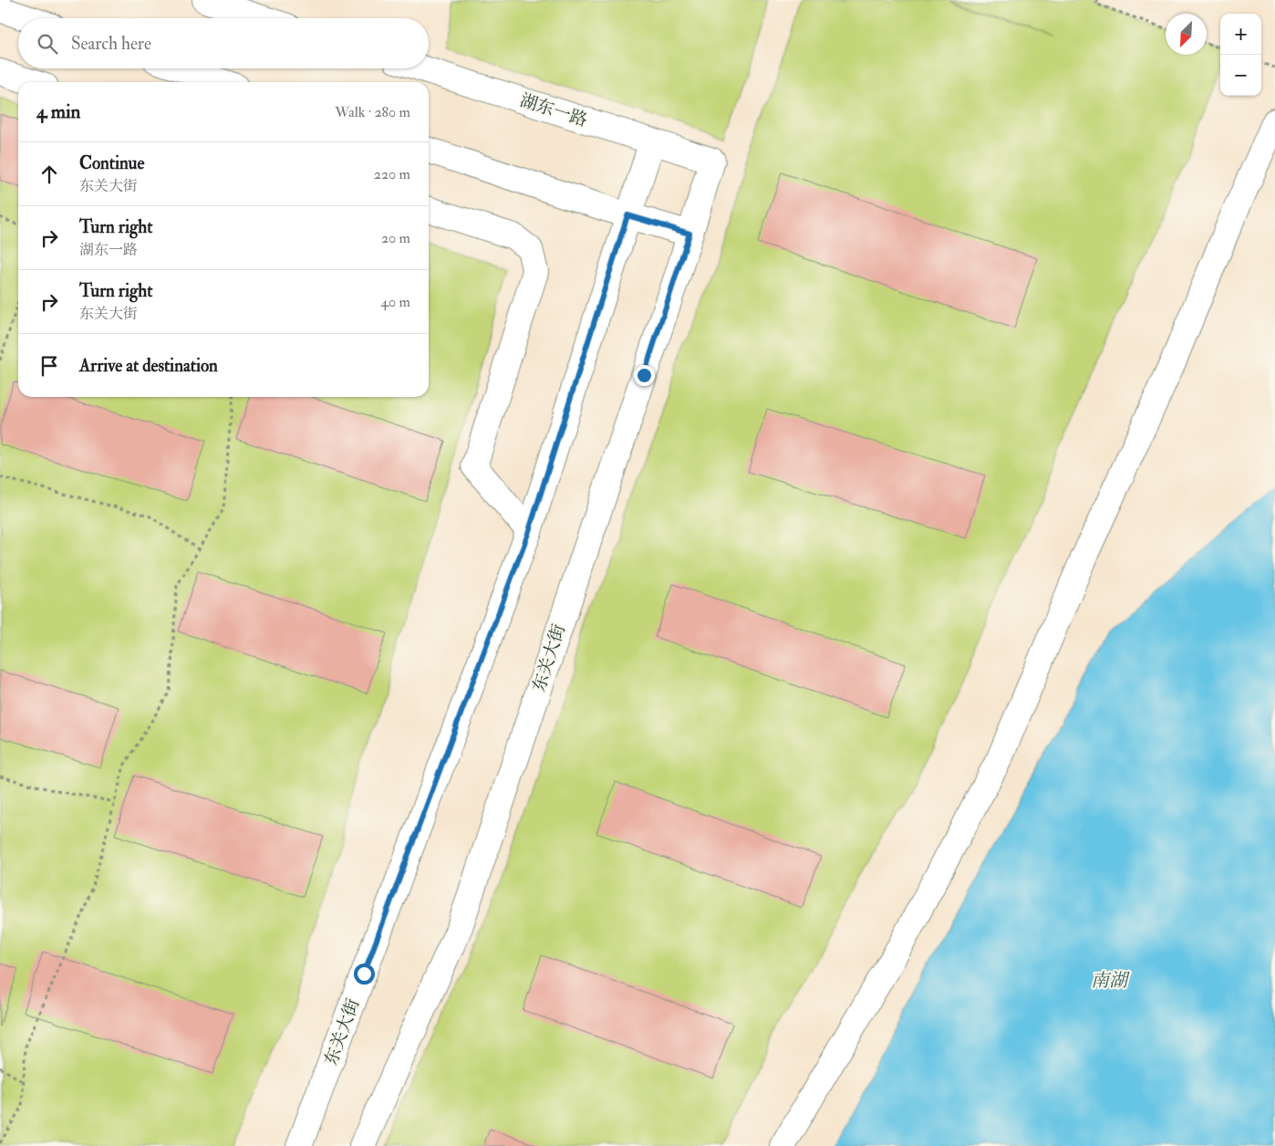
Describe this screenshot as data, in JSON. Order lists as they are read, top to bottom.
{
  "streets": {
    "main road": ["湖东一路", "东关大街"]
  },
  "crossings": [
    ["湖东一路", "东关大街"]
  ],
  "water": ["南湖"],
  "north": "bottom left",
  "page": {
    "map_buttons": ["+", "−"],
    "search": "Search here",
    "heading": ["4 min", "Walk · 280 m"],
    "list": [
      ["Continue", "东关大街", "220 m"],
      ["Turn right", "湖东一路", "20 m"],
      ["Turn right", "东关大街", "40 m"],
      "Arrive at destination"
    ]
  }
}
